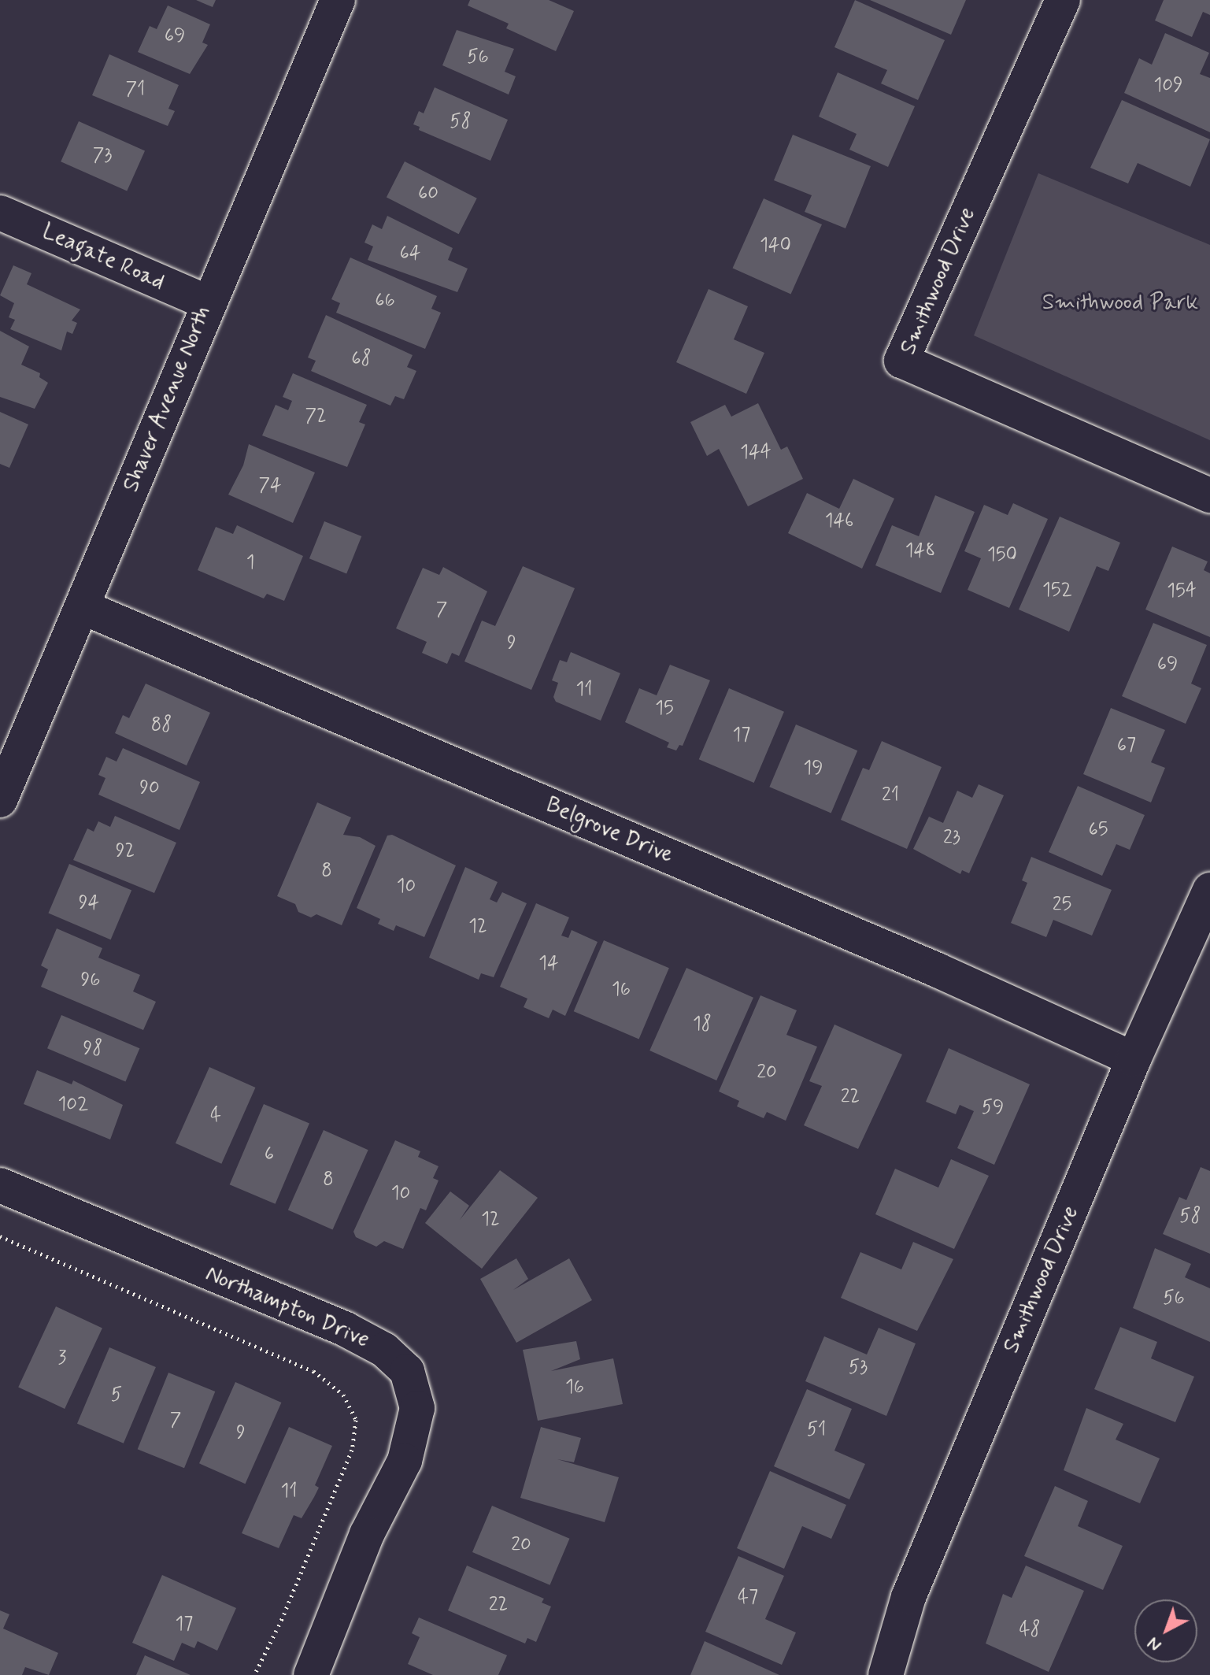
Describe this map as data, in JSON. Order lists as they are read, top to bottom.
{
  "streets": {
    "street": [
      "Leagate Road",
      "Smithwood Drive",
      "Shaver Avenue North",
      "Belgrove Drive",
      "Northampton Drive"
    ]
  },
  "crossings": [
    ["Leagate Road", "Shaver Avenue North"],
    ["Smithwood Drive", "Belgrove Drive"],
    ["Shaver Avenue North", "Belgrove Drive"]
  ],
  "parks": ["Smithwood Park"],
  "house_numbers": [
    "69",
    "56",
    "109",
    "71",
    "58",
    "73",
    "60",
    "140",
    "64",
    "66",
    "68",
    "72",
    "144",
    "74",
    "146",
    "148",
    "150",
    "1",
    "152",
    "154",
    "7",
    "9",
    "69",
    "11",
    "15",
    "88",
    "17",
    "67",
    "19",
    "90",
    "21",
    "65",
    "23",
    "92",
    "8",
    "10",
    "94",
    "25",
    "12",
    "14",
    "96",
    "16",
    "18",
    "98",
    "20",
    "22",
    "102",
    "59",
    "4",
    "6",
    "8",
    "10",
    "58",
    "12",
    "56",
    "3",
    "53",
    "16",
    "5",
    "7",
    "51",
    "9",
    "11",
    "20",
    "47",
    "22",
    "17",
    "48"
  ],
  "north": "bottom left"
}
